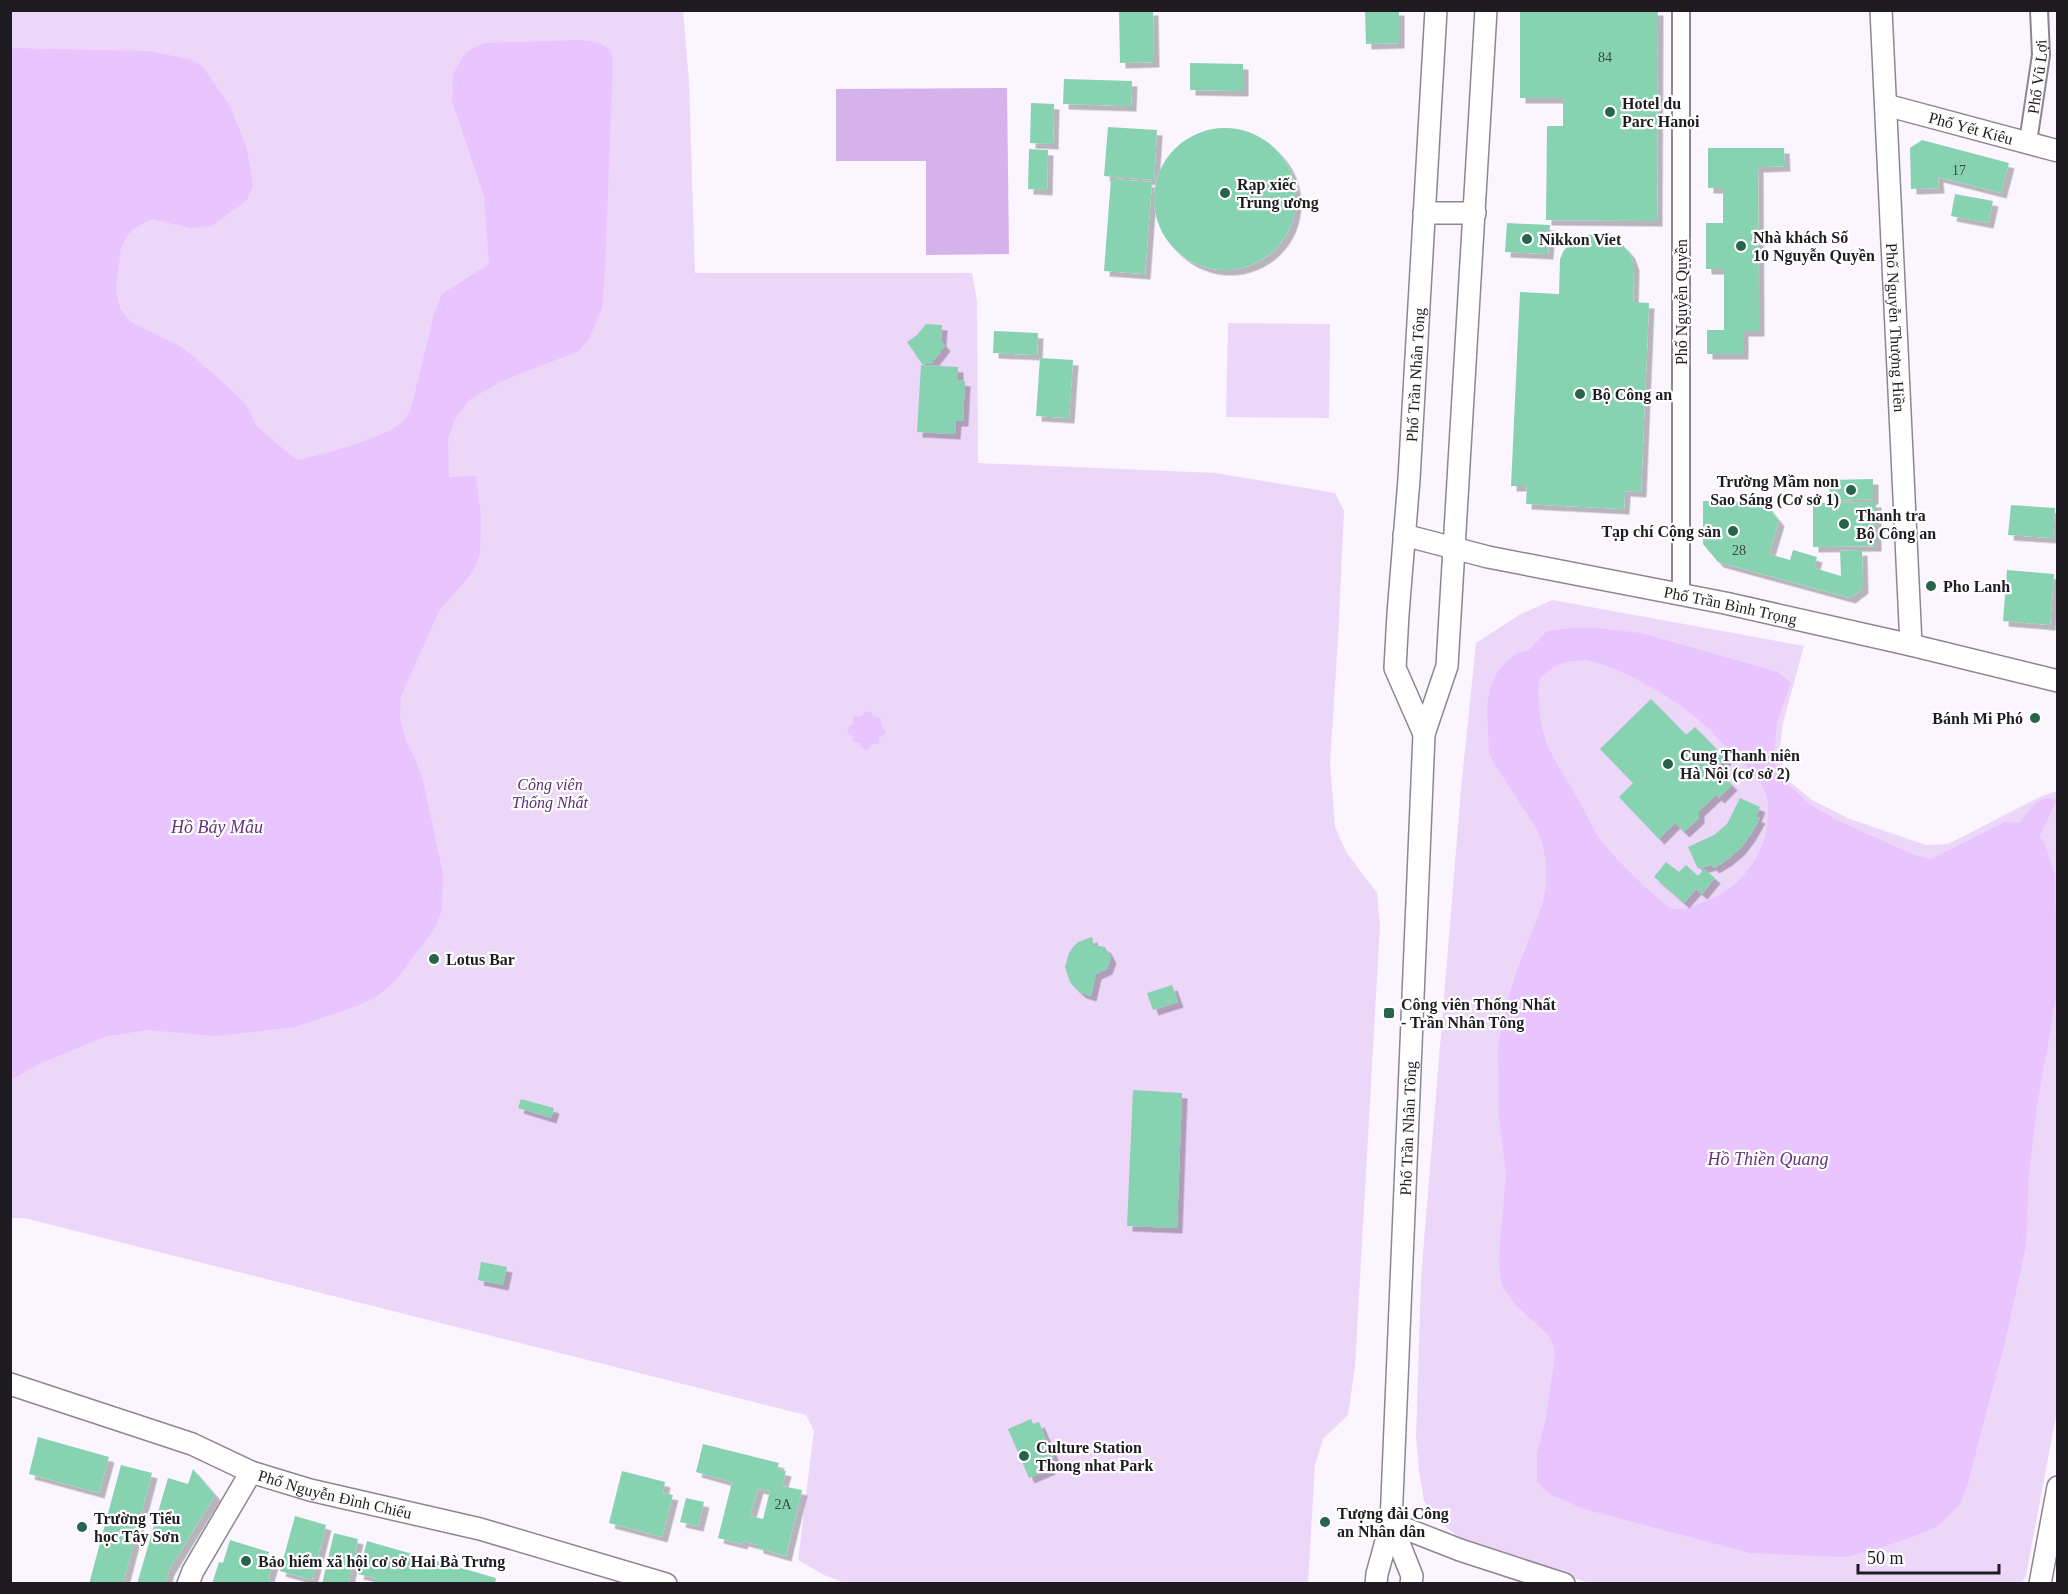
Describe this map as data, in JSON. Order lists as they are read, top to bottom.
{
  "streets": {
    "street": [
      "Phố Vũ Lợi",
      "Phố Yết Kiêu",
      "Phố Nguyễn Quyền",
      "Phố Nguyễn Thượng Hiền",
      "Phố Trần Nhân Tông",
      "Phố Trần Bình Trọng",
      "Phố Nguyễn Đình Chiểu"
    ]
  },
  "crossings": [
    ["Phố Vũ Lợi", "Phố Yết Kiêu"],
    ["Phố Yết Kiêu", "Phố Nguyễn Thượng Hiền"],
    ["Phố Nguyễn Quyền", "Phố Trần Bình Trọng"],
    ["Phố Nguyễn Thượng Hiền", "Phố Trần Bình Trọng"],
    ["Phố Trần Nhân Tông", "Phố Trần Bình Trọng"]
  ],
  "water": ["Hồ Bảy Mẫu", "Hồ Thiền Quang"],
  "parks": ["Công viên Thống Nhất"],
  "places": {
    "other": [
      "Hotel du Parc Hanoi",
      "Rạp xiếc Trung ương",
      "Nikkon Viet",
      "Nhà khách Số 10 Nguyễn Quyền",
      "Bộ Công an",
      "Trường Mầm non Sao Sáng (Cơ sở 1)",
      "Thanh tra Bộ Công an",
      "Tạp chí Cộng sản",
      "Pho Lanh",
      "Bánh Mi Phó",
      "Cung Thanh niên Hà Nội (cơ sở 2)",
      "Lotus Bar",
      "Culture Station Thong nhat Park",
      "Tượng đài Công an Nhân dân",
      "Trường Tiểu học Tây Sơn",
      "Bảo hiểm xã hội cơ sở Hai Bà Trưng"
    ],
    "transit": ["Công viên Thống Nhất - Trần Nhân Tông"]
  },
  "house_numbers": [
    "84",
    "17",
    "28",
    "2A"
  ],
  "scale_bar": "50 m"
}
